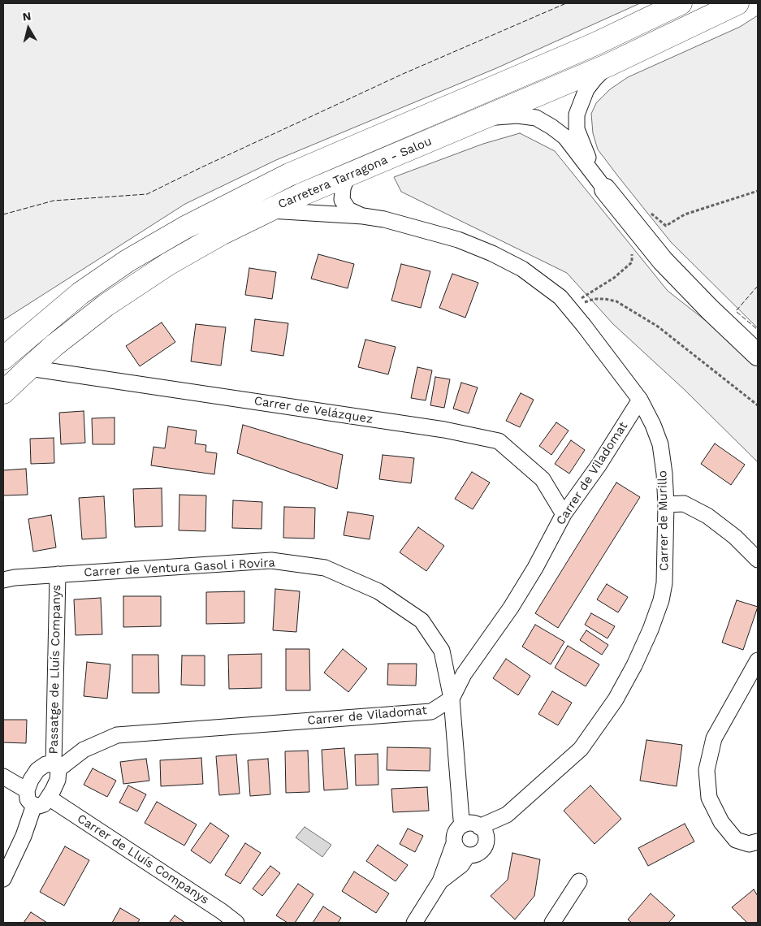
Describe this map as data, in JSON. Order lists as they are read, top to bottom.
{
  "streets": {
    "main road": ["Carretera Tarragona - Salou"],
    "street": [
      "Carrer de Velázquez",
      "Carrer de Viladomat",
      "Carrer de Murillo",
      "Carrer de Ventura Gasol i Rovira",
      "Passatge de Lluís Companys",
      "Carrer de Lluís Companys"
    ]
  },
  "crossings": [
    ["Carretera Tarragona - Salou", "Carrer de Velázquez"],
    ["Carretera Tarragona - Salou", "Carrer de Murillo"],
    ["Carrer de Velázquez", "Carrer de Viladomat"],
    ["Carrer de Viladomat", "Carrer de Murillo"],
    ["Carrer de Viladomat", "Carrer de Ventura Gasol i Rovira"],
    ["Carrer de Viladomat", "Passatge de Lluís Companys"],
    ["Carrer de Murillo", "Carrer de Ventura Gasol i Rovira"],
    ["Carrer de Ventura Gasol i Rovira", "Passatge de Lluís Companys"],
    ["Passatge de Lluís Companys", "Carrer de Lluís Companys"]
  ],
  "north": "top"
}
